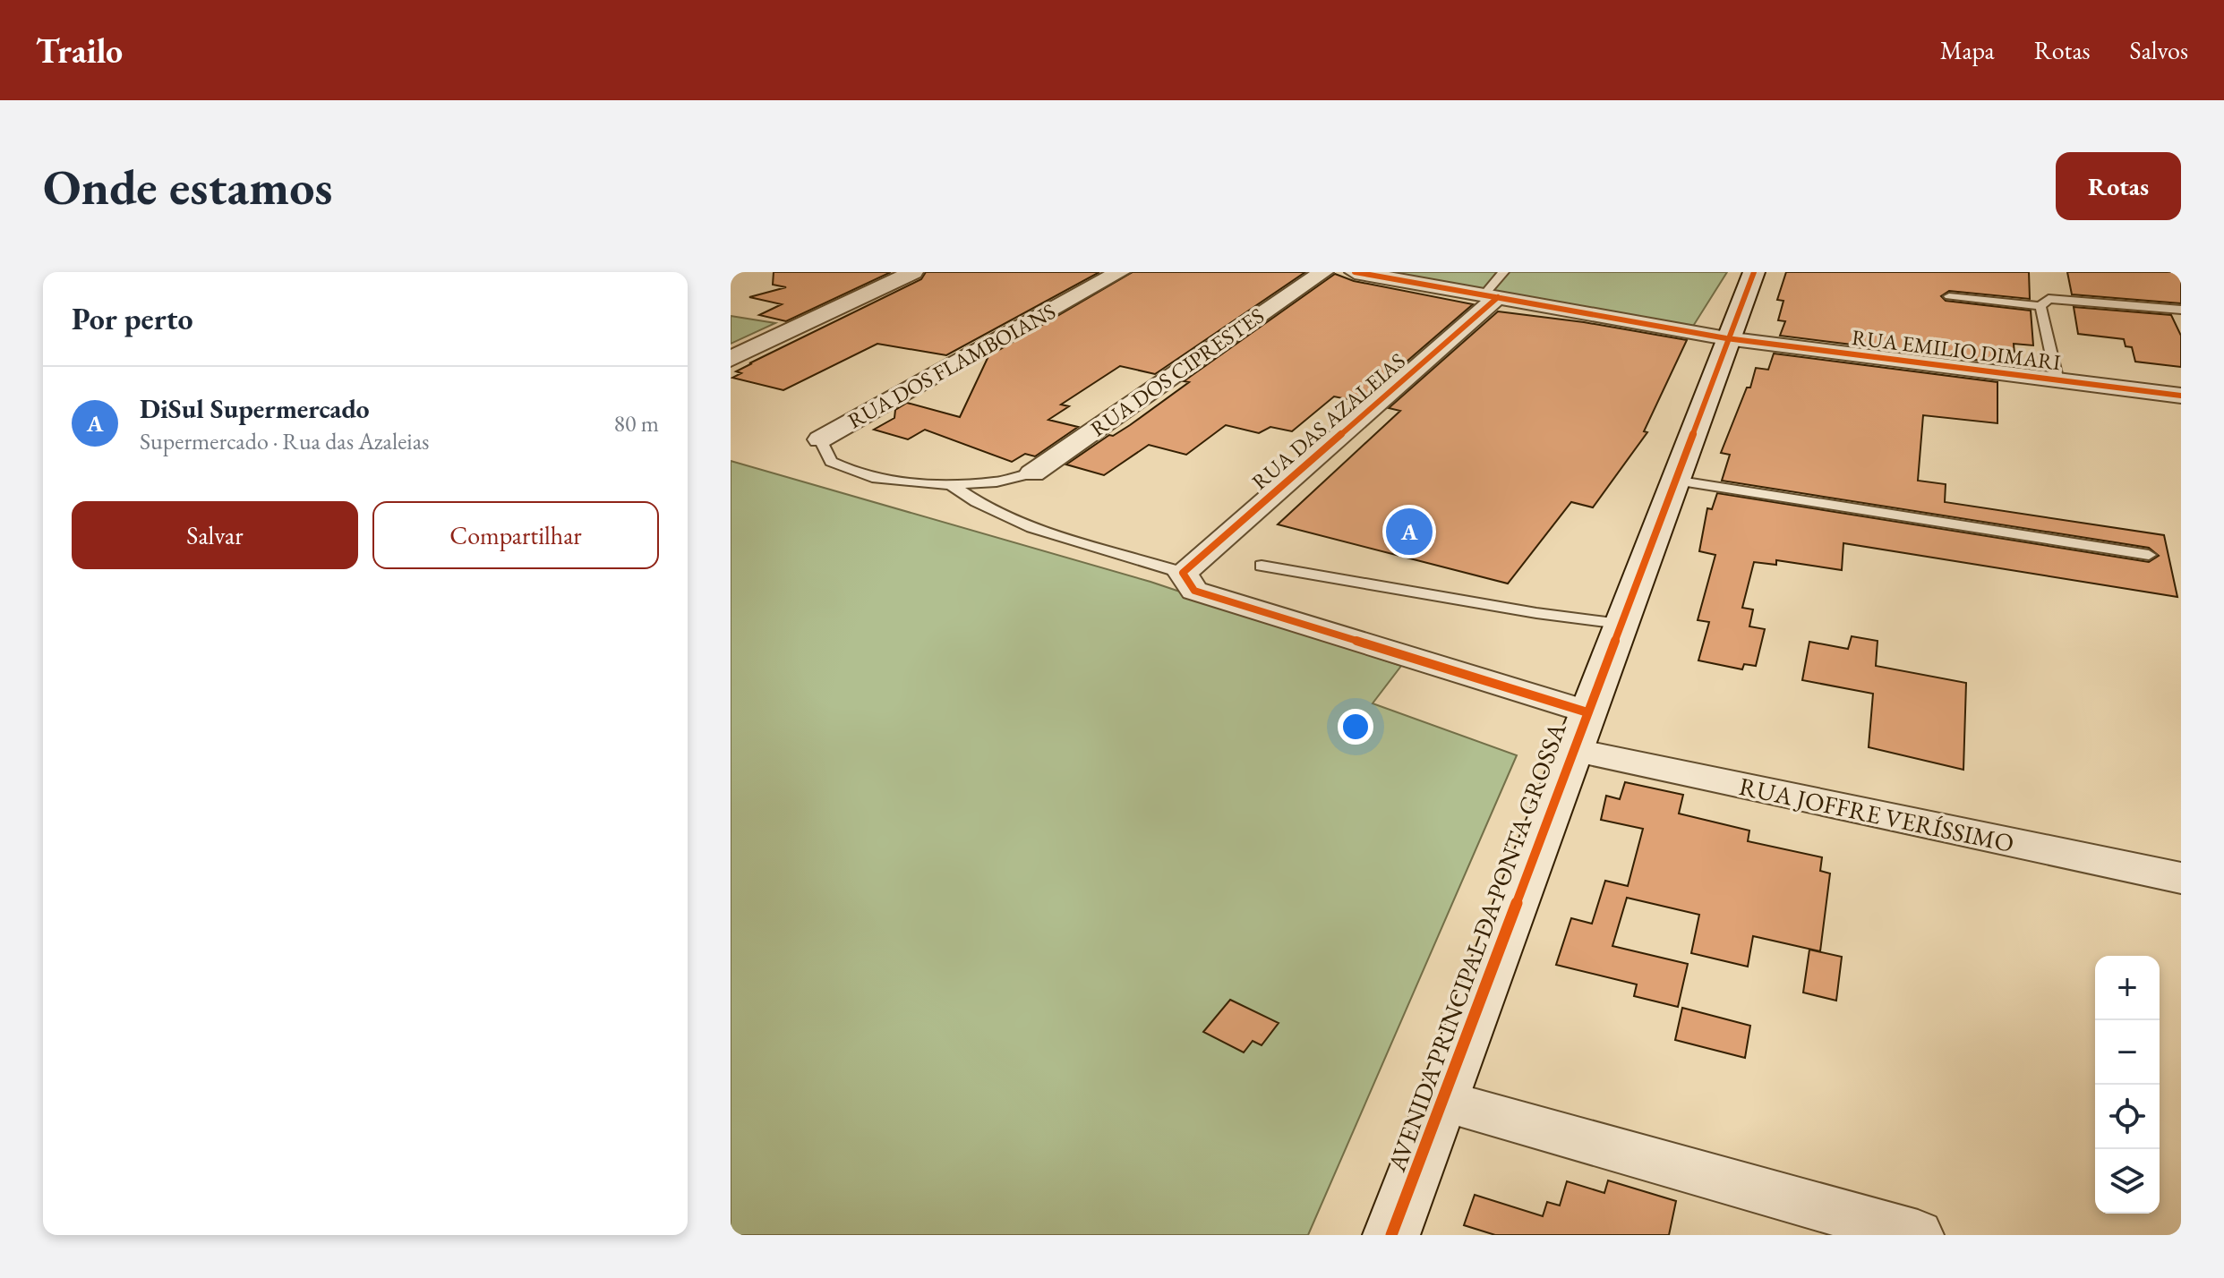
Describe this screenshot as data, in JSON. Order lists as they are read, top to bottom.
{
  "streets": {
    "main road": ["AVENIDA PRINCIPAL DA PONTA GROSSA"],
    "street": [
      "RUA EMILIO DIMARI",
      "RUA DOS FLAMBOIANS",
      "RUA DOS CIPRESTES",
      "RUA DAS AZALEIAS",
      "RUA JOFFRE VERÍSSIMO"
    ]
  },
  "crossings": [
    ["RUA EMILIO DIMARI", "RUA DAS AZALEIAS"],
    ["RUA EMILIO DIMARI", "AVENIDA PRINCIPAL DA PONTA GROSSA"],
    ["RUA JOFFRE VERÍSSIMO", "AVENIDA PRINCIPAL DA PONTA GROSSA"]
  ],
  "page": {
    "header": "Trailo",
    "nav": ["Mapa", "Rotas", "Salvos"],
    "buttons": [
      "Rotas",
      ["Salvar", "Compartilhar"]
    ],
    "title": "Onde estamos",
    "heading": "Por perto",
    "list": [
      {
        "mark": "A",
        "name": "DiSul Supermercado",
        "note": "Supermercado · Rua das Azaleias",
        "value": "80 m"
      }
    ],
    "pins": "A",
    "map_buttons": ["+", "−"]
  }
}
